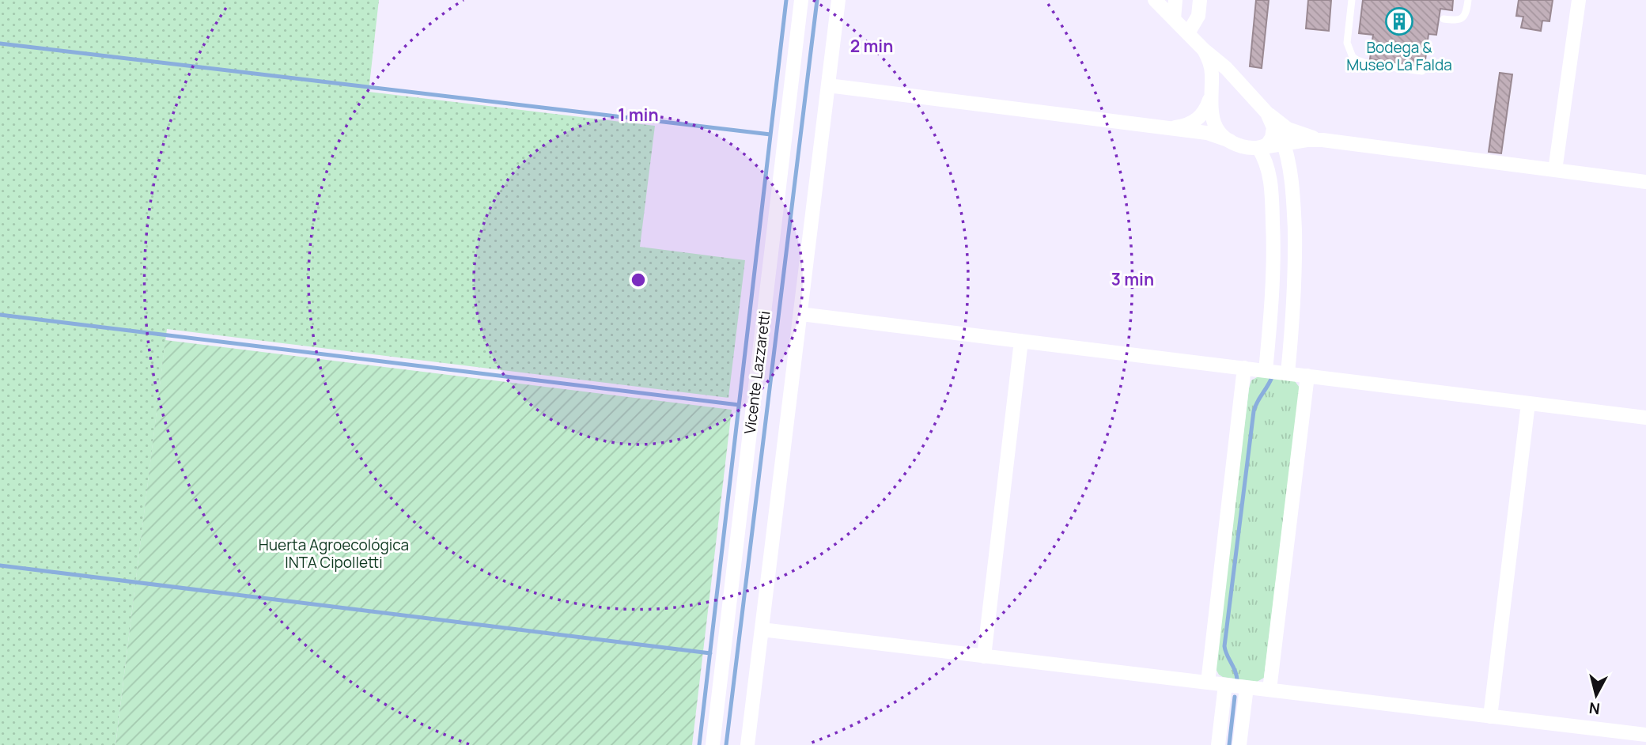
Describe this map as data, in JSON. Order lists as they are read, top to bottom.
{
  "streets": {
    "street": ["Vicente Lazzaretti"]
  },
  "parks": ["Huerta Agroecológica INTA Cipolletti"],
  "places": {
    "building": ["Bodega & Museo La Falda"]
  },
  "north": "bottom",
  "rings": ["2 min", "1 min", "3 min"]
}
